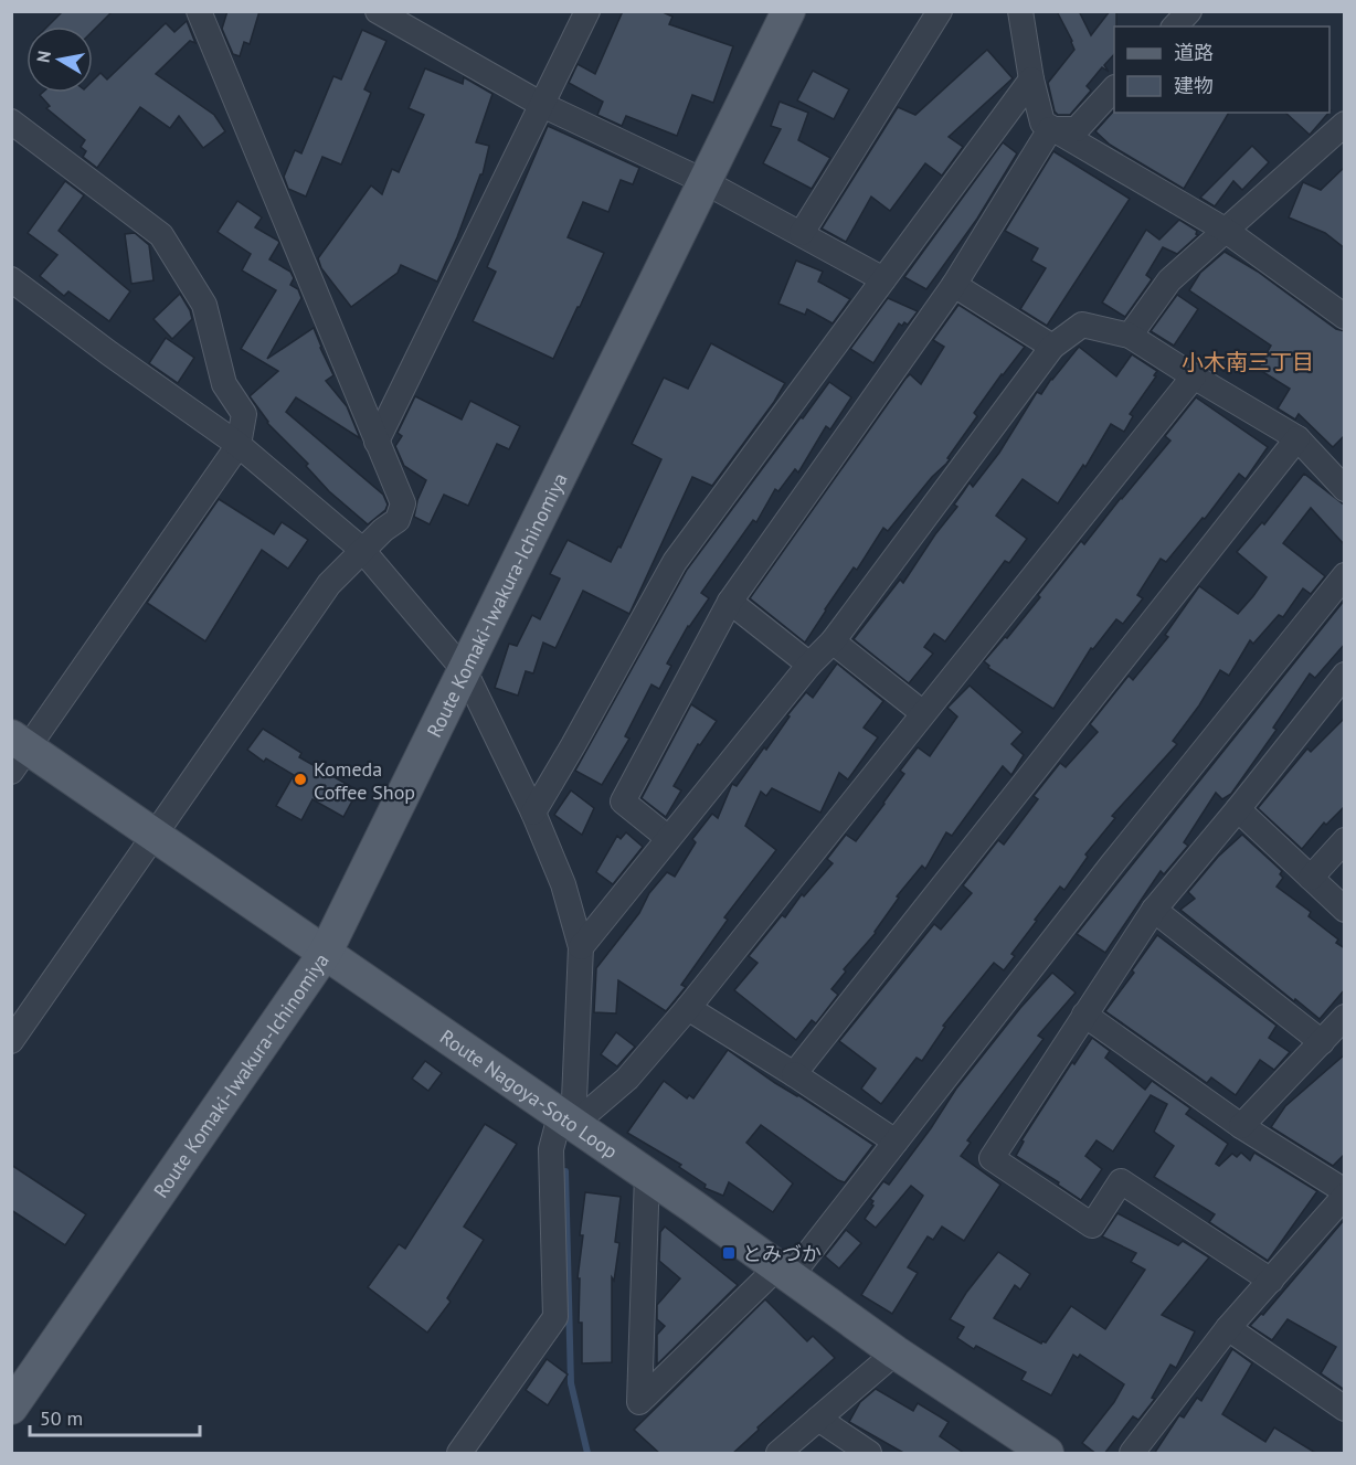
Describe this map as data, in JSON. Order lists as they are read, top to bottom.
{
  "streets": {
    "main road": ["Route Komaki-Iwakura-Ichinomiya", "Route Nagoya-Soto Loop"]
  },
  "crossings": [
    ["Route Komaki-Iwakura-Ichinomiya", "Route Nagoya-Soto Loop"]
  ],
  "districts": ["小木南三丁目"],
  "places": {
    "other": ["Komeda Coffee Shop"],
    "transit": ["とみづか"]
  },
  "legend": ["道路", "建物"],
  "scale_bar": "50 m",
  "north": "left"
}
